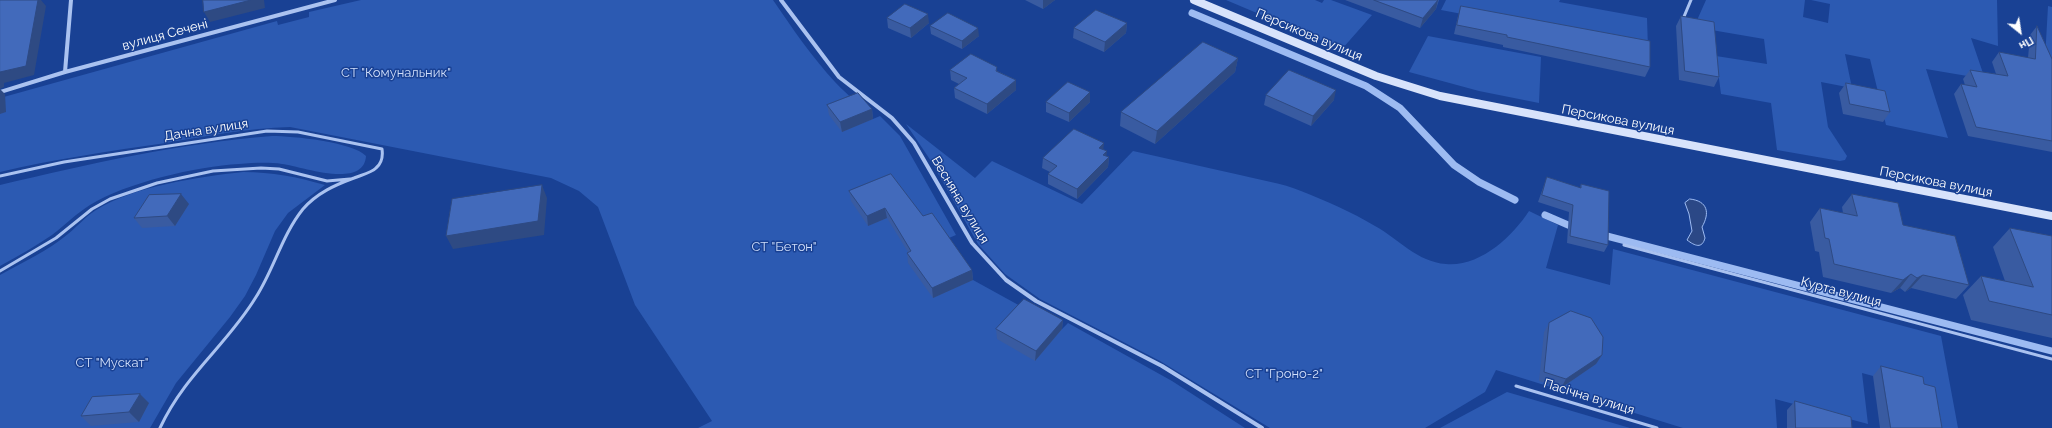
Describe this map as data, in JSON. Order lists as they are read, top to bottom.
{
  "streets": {
    "main road": ["Персикова вулиця"],
    "street": ["вулиця Сечені", "Весняна вулиця"],
    "lane": ["Дачна вулиця", "Курта вулиця", "Пасічна вулиця"]
  },
  "parks": [
    "СТ \"Комунальник\"",
    "СТ \"Бетон\"",
    "СТ \"Мускат\"",
    "СТ \"Гроно-2\""
  ],
  "north": "bottom right"
}
